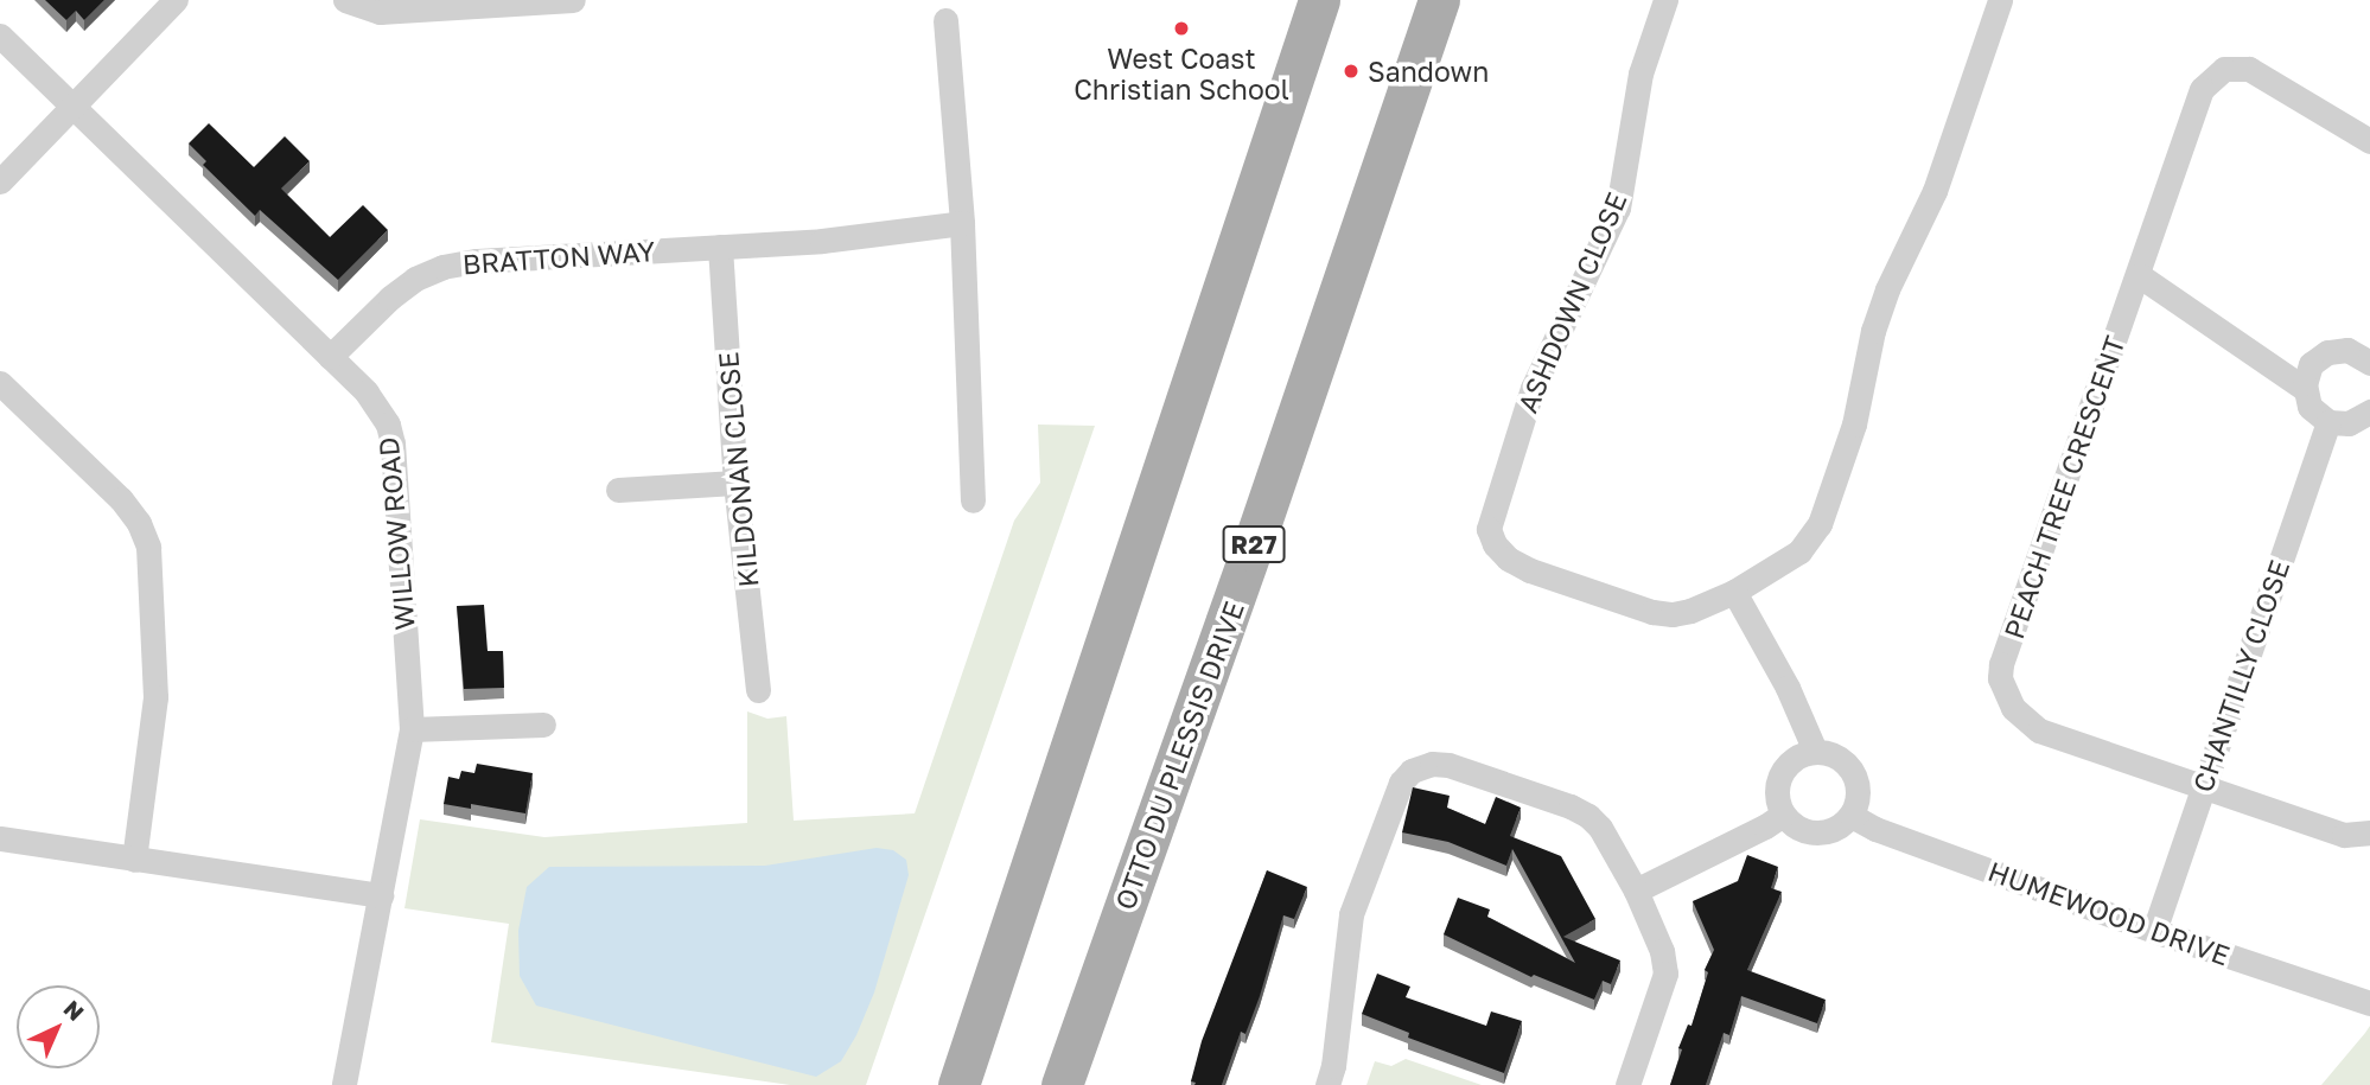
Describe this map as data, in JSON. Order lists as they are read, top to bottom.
{
  "streets": {
    "main road": ["R27", "OTTO DU PLESSIS DRIVE"],
    "street": [
      "BRATTON WAY",
      "ASHDOWN CLOSE",
      "KILDONAN CLOSE",
      "PEACH TREE CRESCENT",
      "WILLOW ROAD",
      "CHANTILLY CLOSE",
      "HUMEWOOD DRIVE"
    ]
  },
  "crossings": [
    ["BRATTON WAY", "KILDONAN CLOSE"],
    ["BRATTON WAY", "WILLOW ROAD"],
    ["PEACH TREE CRESCENT", "CHANTILLY CLOSE"],
    ["CHANTILLY CLOSE", "HUMEWOOD DRIVE"]
  ],
  "places": ["West Coast Christian School", "Sandown"],
  "north": "top right"
}
